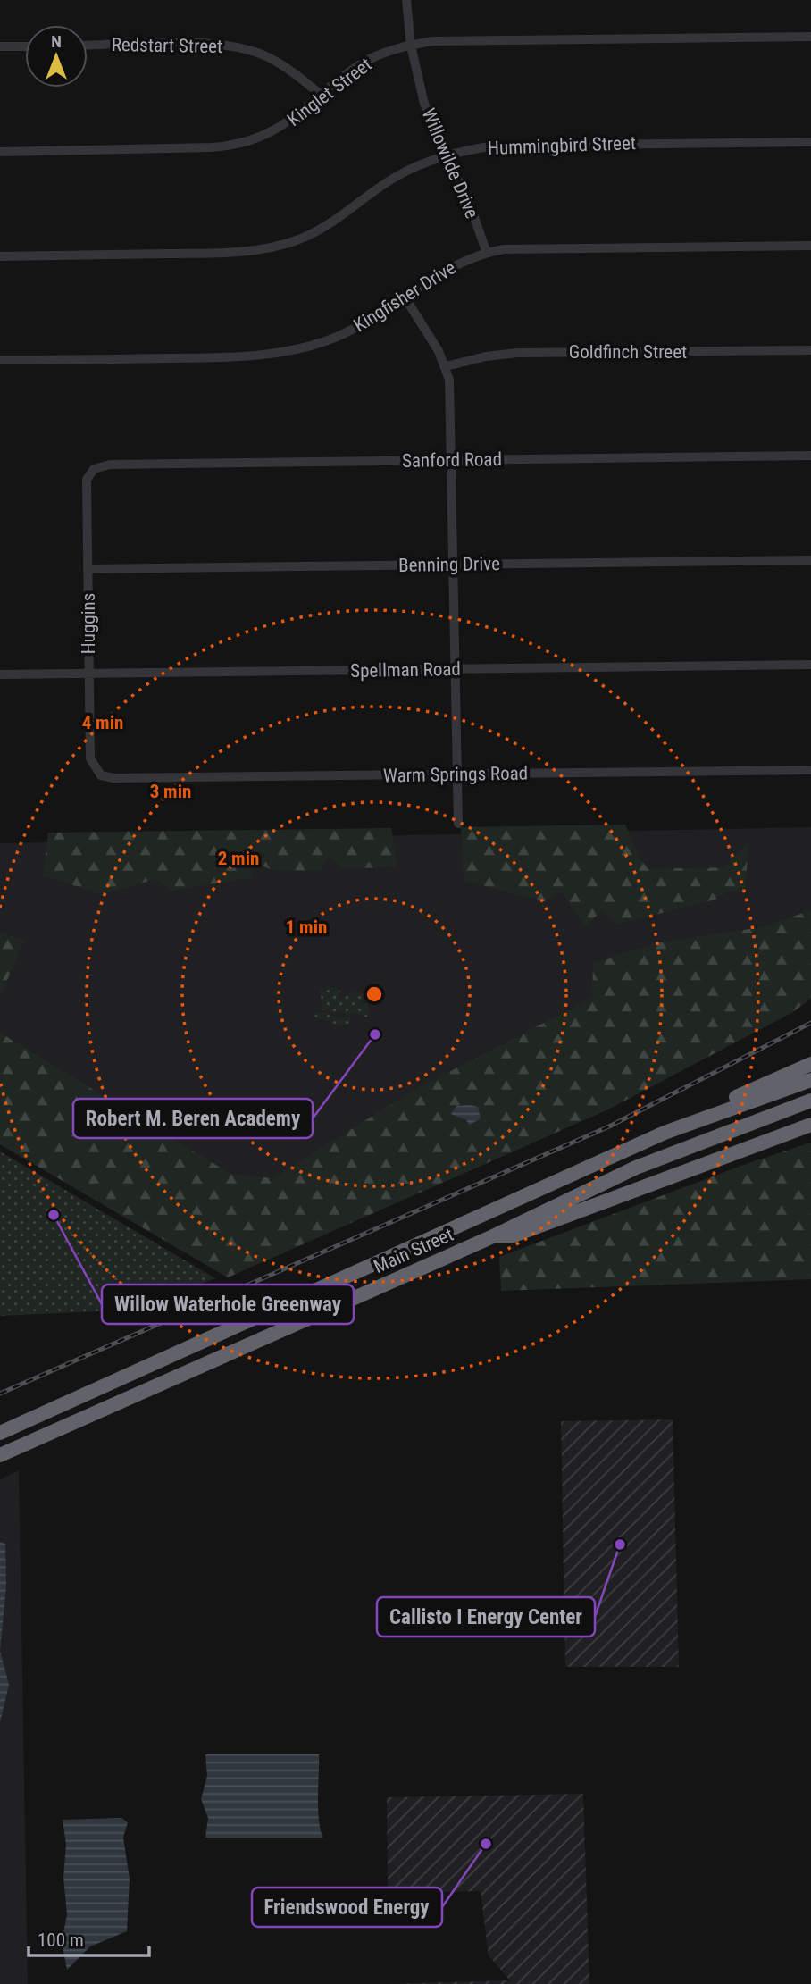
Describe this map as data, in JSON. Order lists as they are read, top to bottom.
{
  "streets": {
    "highway": ["Main Street"],
    "street": [
      "Redstart Street",
      "Kinglet Street",
      "Hummingbird Street",
      "Willowilde Drive",
      "Kingfisher Drive",
      "Goldfinch Street",
      "Sanford Road",
      "Benning Drive",
      "Huggins",
      "Spellman Road",
      "Warm Springs Road"
    ]
  },
  "crossings": [
    ["Redstart Street", "Kinglet Street"],
    ["Kinglet Street", "Willowilde Drive"],
    ["Hummingbird Street", "Willowilde Drive"],
    ["Willowilde Drive", "Kingfisher Drive"],
    ["Sanford Road", "Huggins"],
    ["Benning Drive", "Huggins"],
    ["Huggins", "Spellman Road"],
    ["Huggins", "Warm Springs Road"]
  ],
  "places": [
    "Robert M. Beren Academy",
    "Willow Waterhole Greenway",
    "Callisto I Energy Center",
    "Friendswood Energy"
  ],
  "scale_bar": "100 m",
  "north": "top",
  "rings": [
    "4 min",
    "3 min",
    "2 min",
    "1 min"
  ]
}
